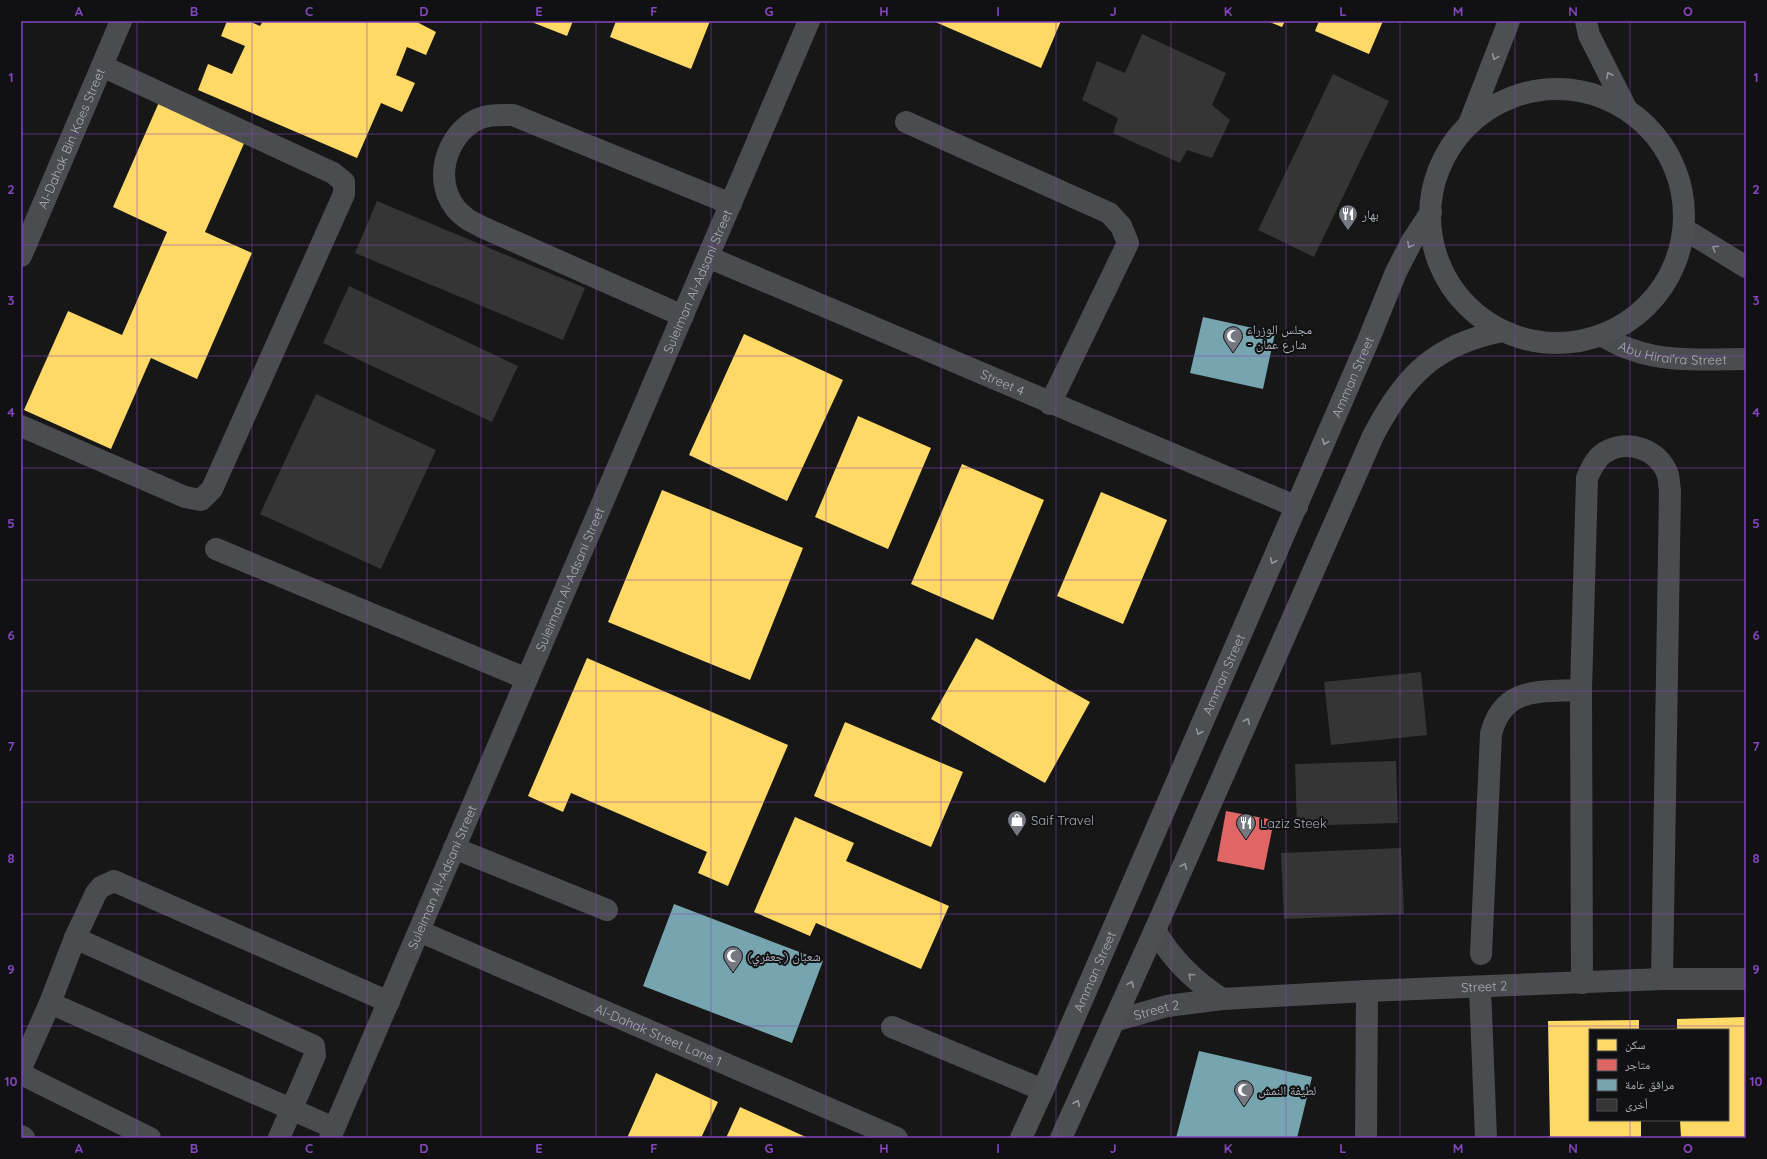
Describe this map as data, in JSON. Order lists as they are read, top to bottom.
{
  "streets": {
    "main road": ["Amman Street"],
    "street": [
      "Al-Dahak Bin Kaes Street",
      "Suleiman Al-Adsani Street",
      "Abu Hirai'ra Street",
      "Street 4",
      "Street 2",
      "Al-Dahak Street Lane 1"
    ]
  },
  "crossings": [
    ["Suleiman Al-Adsani Street", "Street 4"],
    ["Suleiman Al-Adsani Street", "Al-Dahak Street Lane 1"],
    ["Amman Street", "Street 4"]
  ],
  "places": {
    "restaurant": ["بهار", "Laziz Steek"],
    "mosque": ["مجلس الوزراء - شارع عمان", "شعبان (جعفري)", "لطيفة النمش"],
    "shop": ["Saif Travel"]
  },
  "legend": [
    "سكن",
    "متاجر",
    "مرافق عامة",
    "أخرى"
  ],
  "grid": {
    "columns": [
      "A",
      "B",
      "C",
      "D",
      "E",
      "F",
      "G",
      "H",
      "I",
      "J",
      "K",
      "L",
      "M",
      "N",
      "O"
    ],
    "rows": [
      "1",
      "2",
      "3",
      "4",
      "5",
      "6",
      "7",
      "8",
      "9",
      "10"
    ]
  }
}
